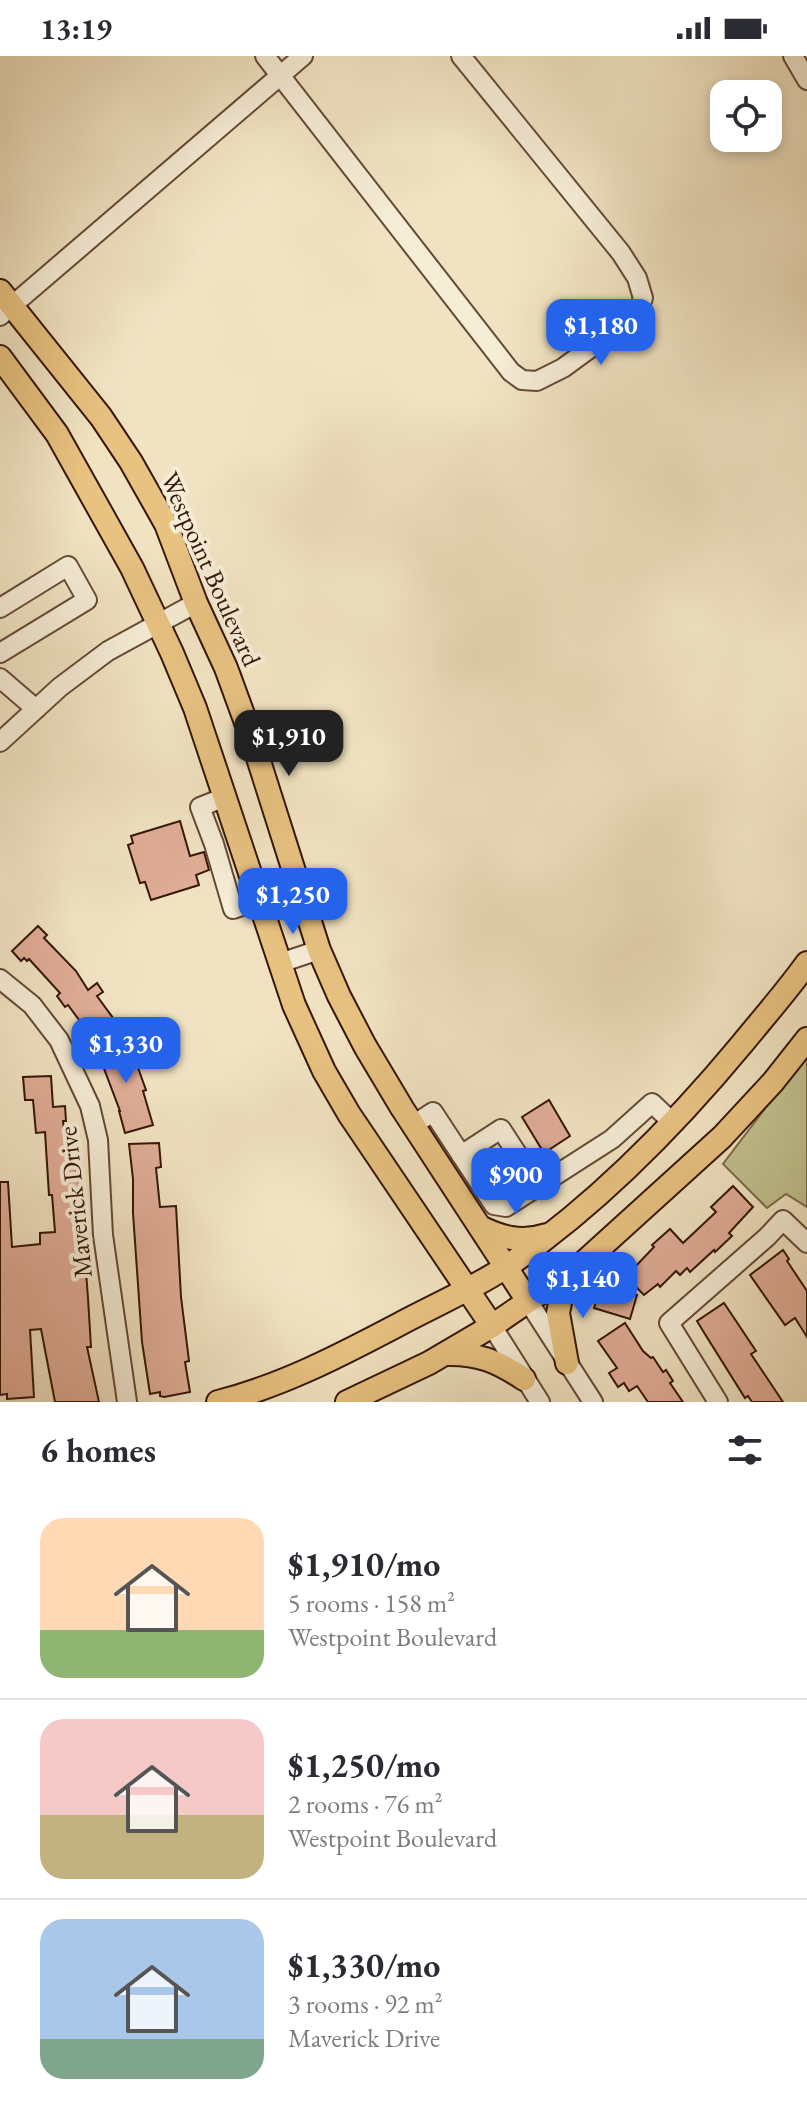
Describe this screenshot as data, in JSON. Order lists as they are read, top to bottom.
{
  "streets": {
    "main road": ["Westpoint Boulevard"],
    "street": ["Maverick Drive"]
  },
  "page": {
    "status": "13:19",
    "price": [
      "$1,180",
      "$1,910",
      "$1,250",
      "$1,330",
      "$900",
      "$1,140"
    ],
    "heading": "6 homes",
    "list": [
      {
        "name": "$1,910/mo",
        "note": "5 rooms · 158 m² · Westpoint Boulevard"
      },
      {
        "name": "$1,250/mo",
        "note": "2 rooms · 76 m² · Westpoint Boulevard"
      },
      {
        "name": "$1,330/mo",
        "note": "3 rooms · 92 m² · Maverick Drive"
      }
    ]
  }
}
